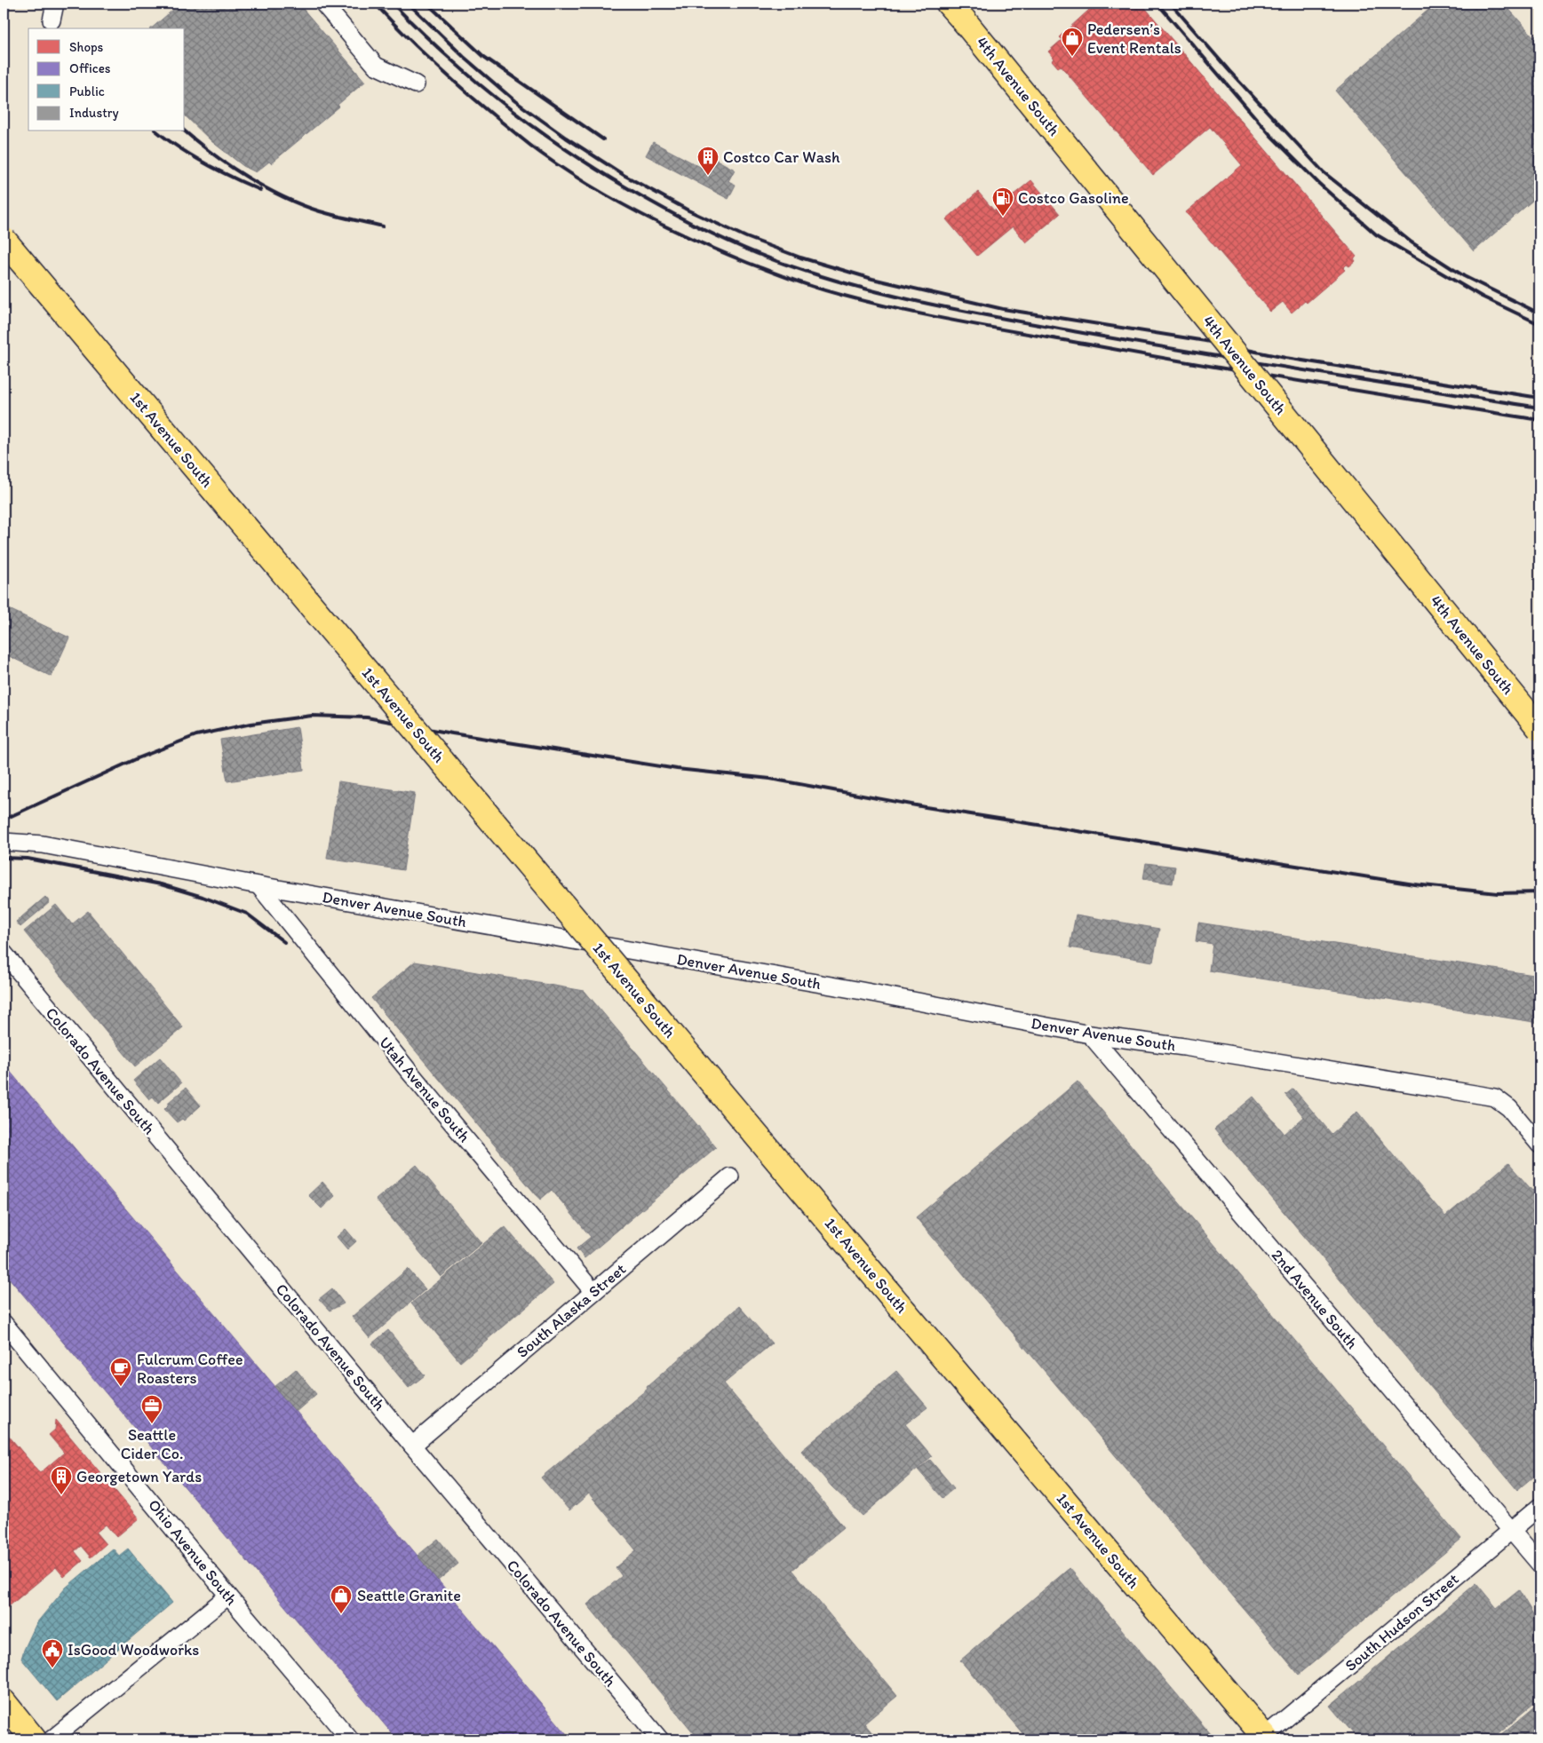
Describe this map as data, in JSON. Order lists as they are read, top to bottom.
{
  "streets": {
    "main road": ["4th Avenue South", "1st Avenue South"],
    "street": [
      "Denver Avenue South",
      "Colorado Avenue South",
      "Utah Avenue South",
      "2nd Avenue South",
      "South Alaska Street",
      "Ohio Avenue South",
      "South Hudson Street"
    ]
  },
  "crossings": [
    ["1st Avenue South", "South Hudson Street"],
    ["Denver Avenue South", "Utah Avenue South"],
    ["Denver Avenue South", "2nd Avenue South"],
    ["Colorado Avenue South", "South Alaska Street"],
    ["Utah Avenue South", "South Alaska Street"],
    ["2nd Avenue South", "South Hudson Street"]
  ],
  "places": {
    "shop": ["Pedersen’s Event Rentals", "Seattle Granite"],
    "building": ["Costco Car Wash", "Georgetown Yards"],
    "fuel station": ["Costco Gasoline"],
    "cafe": ["Fulcrum Coffee Roasters"],
    "office": ["Seattle Cider Co."],
    "public building": ["IsGood Woodworks"]
  },
  "legend": [
    "Shops",
    "Offices",
    "Public",
    "Industry"
  ]
}
